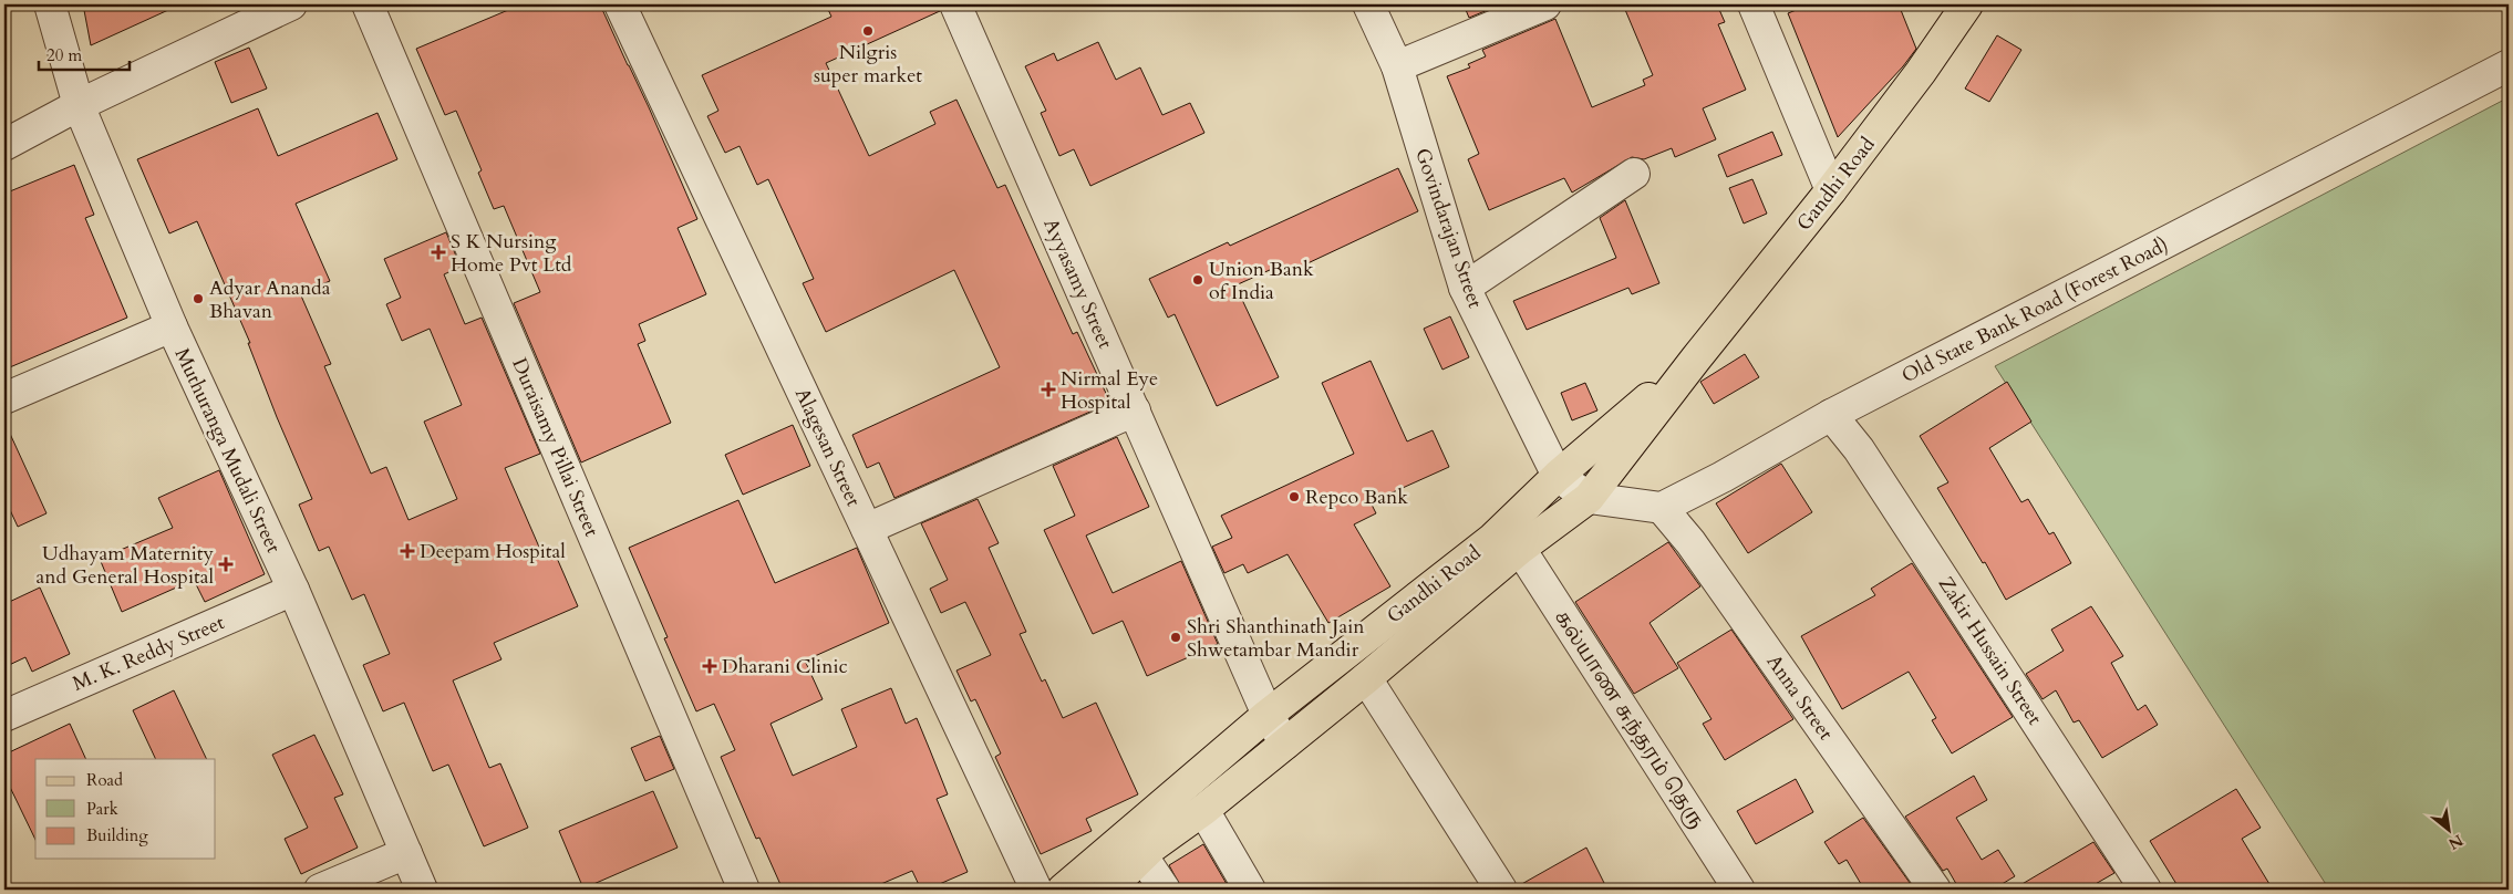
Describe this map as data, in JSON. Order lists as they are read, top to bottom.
{
  "streets": {
    "main road": ["Gandhi Road"],
    "street": [
      "Govindarajan Street",
      "Ayyasamy Street",
      "Old State Bank Road (Forest Road)",
      "Duraisamy Pillai Street",
      "Alagesan Street",
      "Muthuranga Mudali Street",
      "Zakir Hussain Street",
      "M. K. Reddy Street",
      "Anna Street",
      "கல்யாண சுந்தரம் தெரு"
    ]
  },
  "crossings": [
    ["Gandhi Road", "Govindarajan Street"],
    ["Gandhi Road", "Ayyasamy Street"],
    ["Gandhi Road", "கல்யாண சுந்தரம் தெரு"],
    ["Old State Bank Road (Forest Road)", "Zakir Hussain Street"],
    ["Old State Bank Road (Forest Road)", "Anna Street"],
    ["Muthuranga Mudali Street", "M. K. Reddy Street"]
  ],
  "places": {
    "other": [
      "Nilgris super market",
      "Union Bank of India",
      "Adyar Ananda Bhavan",
      "Repco Bank",
      "Shri Shanthinath Jain Shwetambar Mandir"
    ],
    "health": [
      "S K Nursing Home Pvt Ltd",
      "Nirmal Eye Hospital",
      "Deepam Hospital",
      "Udhayam Maternity and General Hospital",
      "Dharani Clinic"
    ]
  },
  "legend": ["Road", "Park", "Building"],
  "scale_bar": "20 m",
  "north": "bottom right"
}
